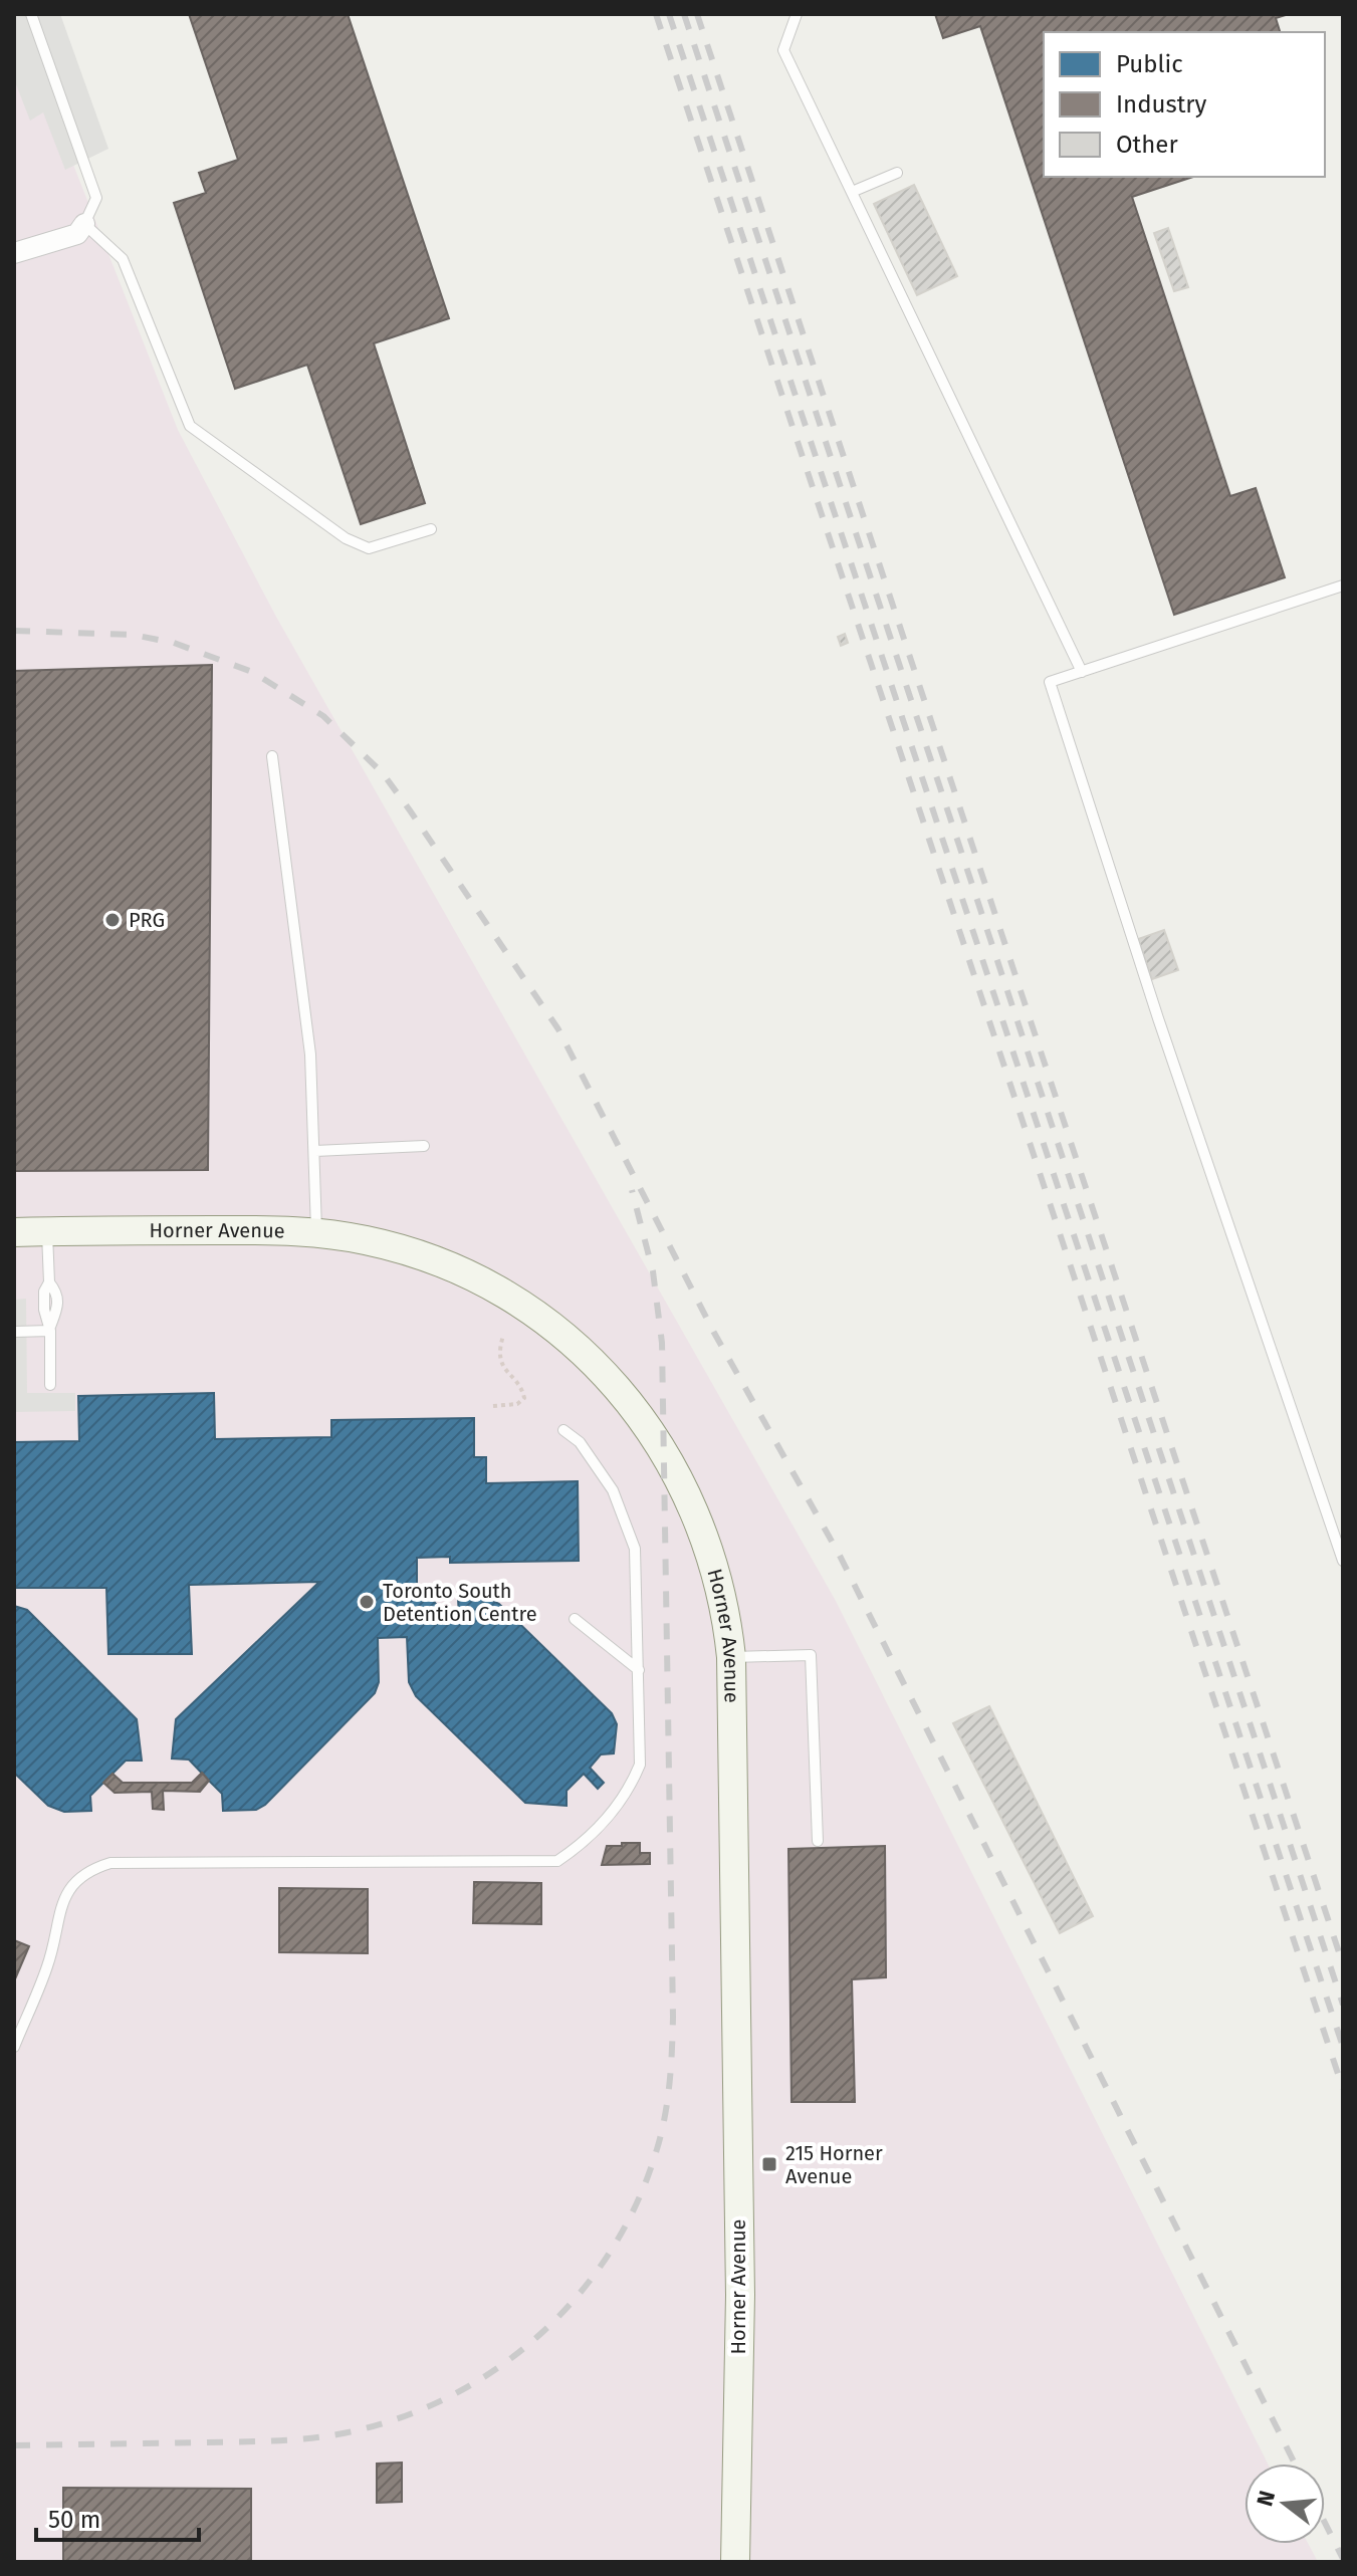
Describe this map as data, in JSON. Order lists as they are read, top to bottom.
{
  "streets": {
    "main road": ["Horner Avenue"]
  },
  "places": {
    "other": ["PRG", "Toronto South Detention Centre"],
    "transit": ["215 Horner Avenue"]
  },
  "legend": ["Public", "Industry", "Other"],
  "scale_bar": "50 m",
  "north": "left"
}
